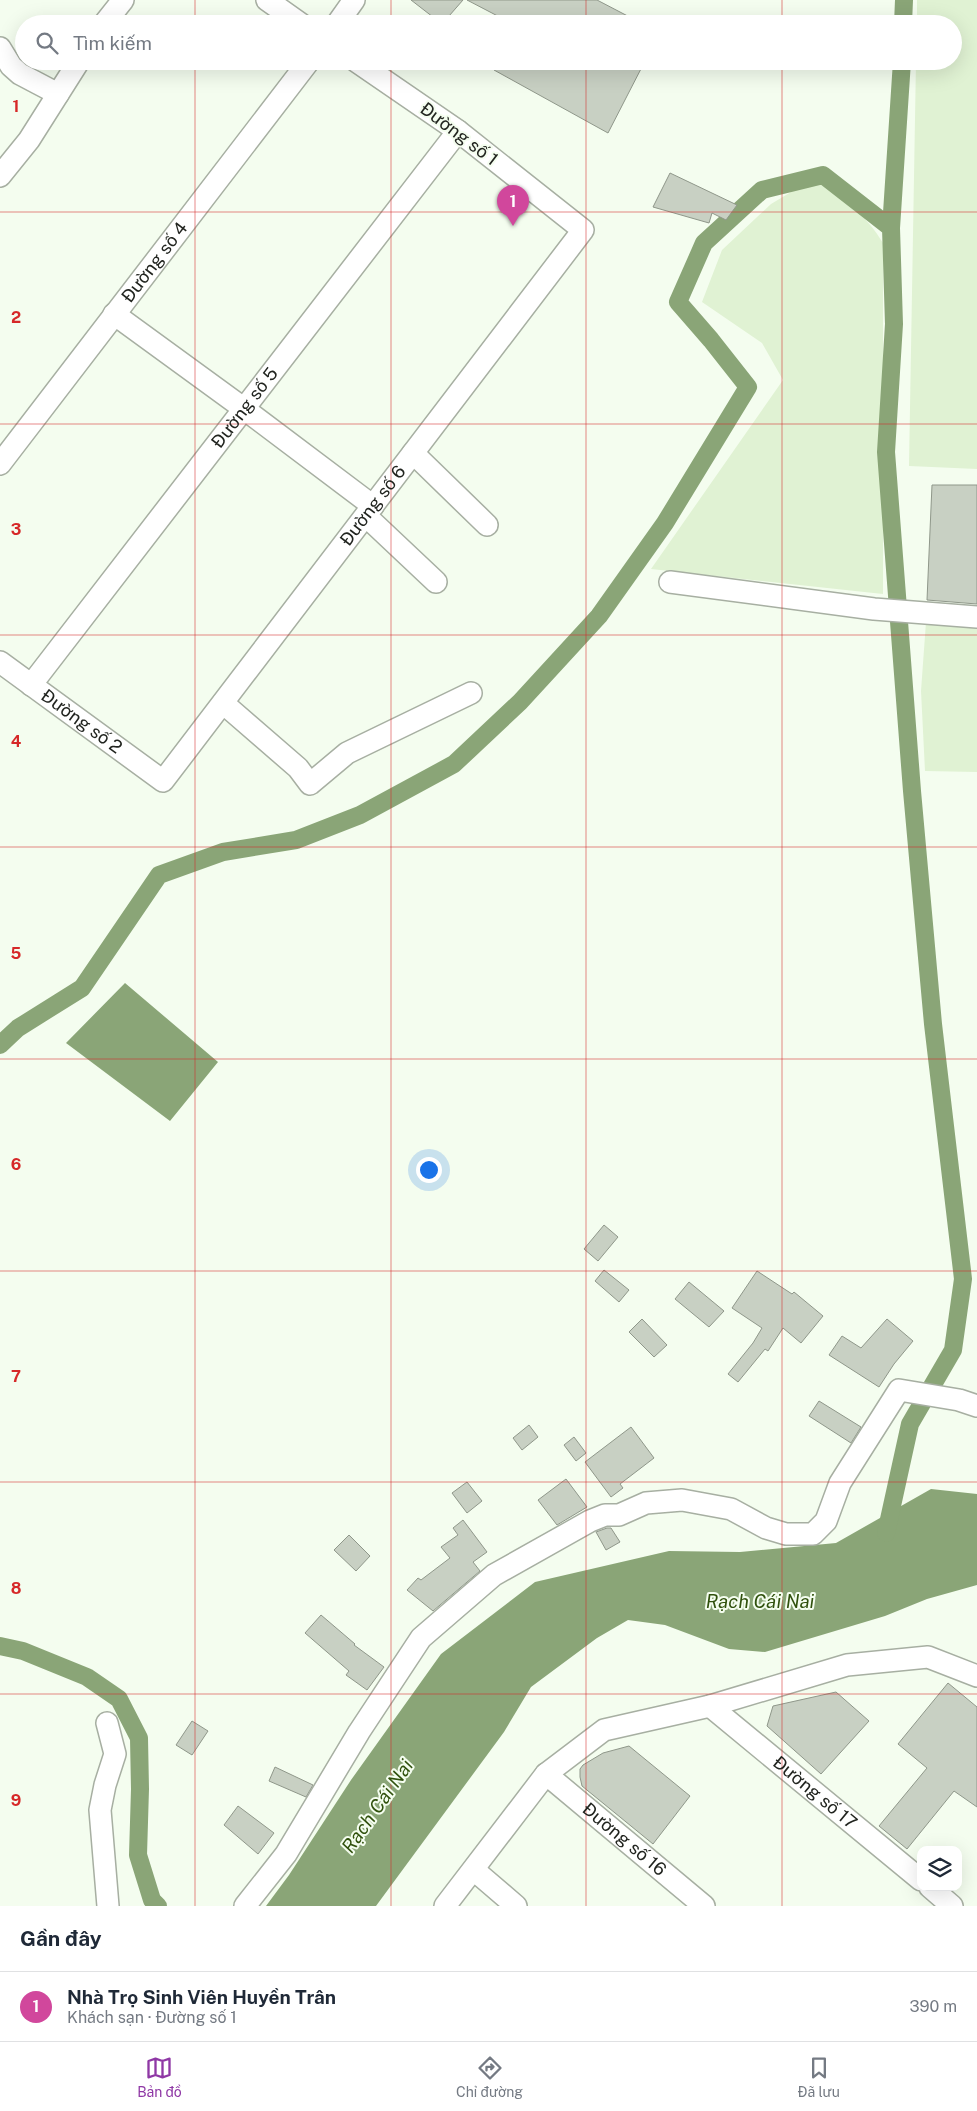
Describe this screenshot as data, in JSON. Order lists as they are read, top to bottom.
{
  "streets": {
    "street": [
      "Đường số 1",
      "Đường số 4",
      "Đường số 5",
      "Đường số 6",
      "Đường số 2",
      "Đường số 17",
      "Đường số 16"
    ]
  },
  "crossings": [
    ["Đường số 1", "Đường số 5"],
    ["Đường số 1", "Đường số 6"],
    ["Đường số 5", "Đường số 2"],
    ["Đường số 6", "Đường số 2"]
  ],
  "water": ["Rạch Cái Nai"],
  "page": {
    "search": "Tìm kiếm",
    "pins": "1",
    "heading": "Gần đây",
    "list": [
      {
        "mark": "1",
        "name": "Nhà Trọ Sinh Viên Huyền Trân",
        "note": "Khách sạn · Đường số 1",
        "value": "390 m"
      }
    ],
    "nav": ["Bản đồ", "Chỉ đường", "Đã lưu"]
  },
  "grid": {
    "rows": [
      "1",
      "2",
      "3",
      "4",
      "5",
      "6",
      "7",
      "8",
      "9"
    ]
  }
}
